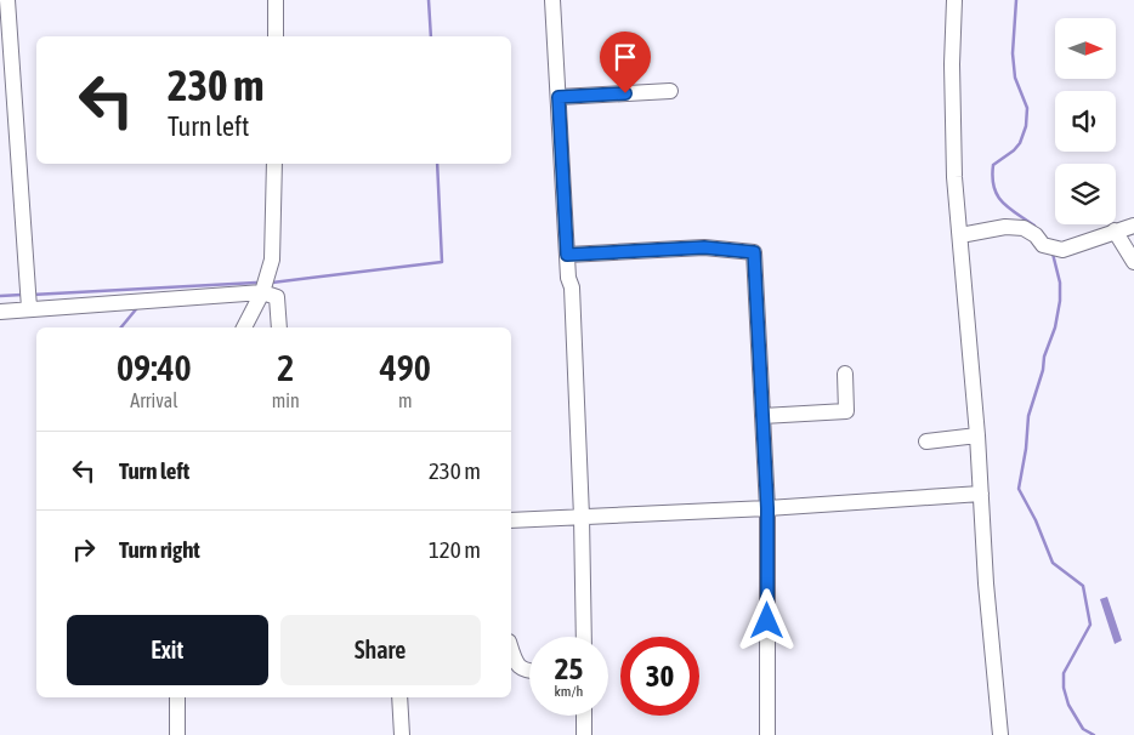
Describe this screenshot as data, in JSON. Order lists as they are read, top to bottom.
{
  "north": "right",
  "page": {
    "turn": ["230 m", "Turn left"],
    "eta": [
      "09:40",
      "Arrival",
      "2",
      "min",
      "490",
      "m"
    ],
    "list": [
      {
        "name": "Turn left",
        "value": "230 m"
      },
      {
        "name": "Turn right",
        "value": "120 m"
      }
    ],
    "buttons": ["Exit", "Share"],
    "speed": "25 km/h",
    "limit": "30"
  }
}
